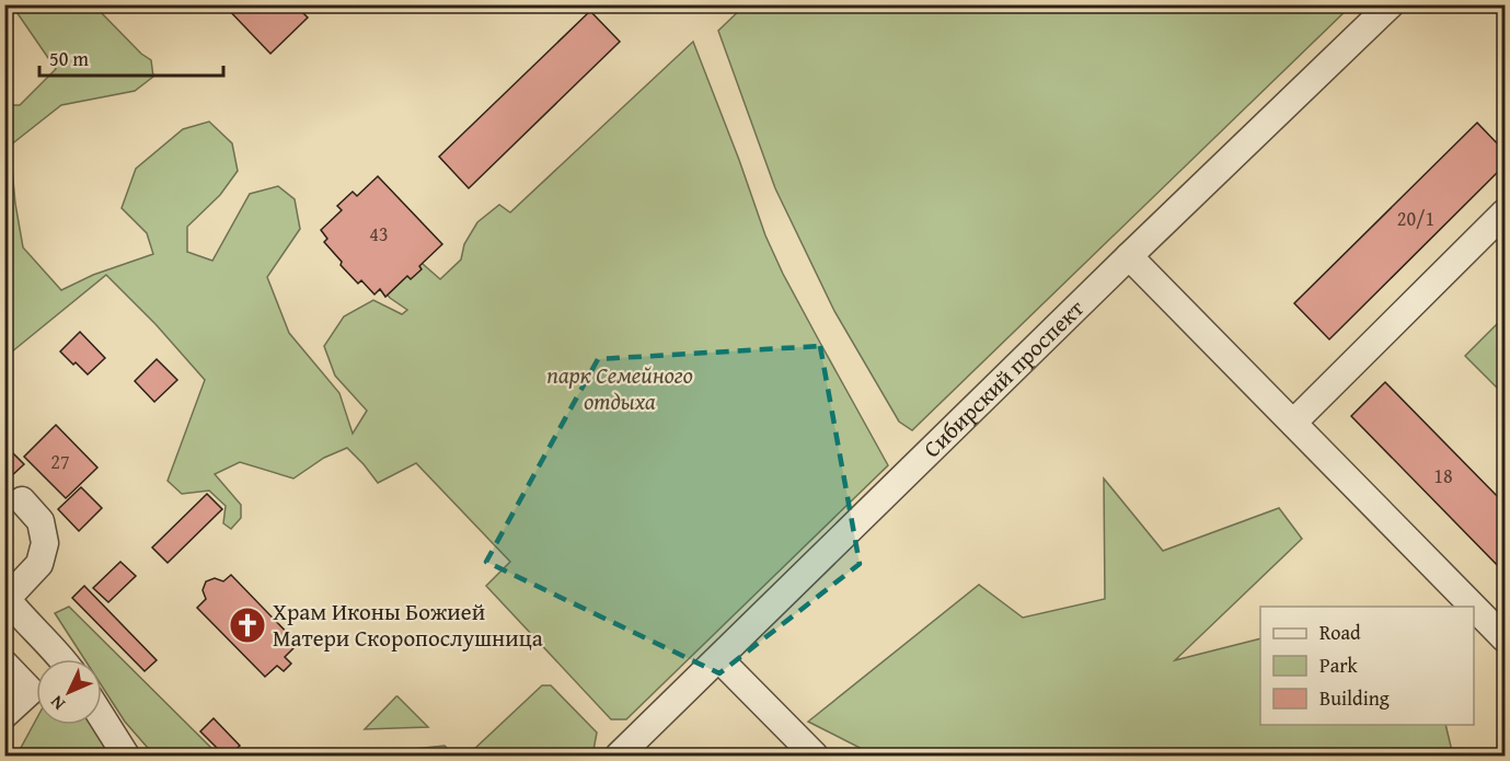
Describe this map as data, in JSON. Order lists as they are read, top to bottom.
{
  "streets": {
    "street": ["Сибирский проспект"]
  },
  "parks": ["парк Семейного отдыха"],
  "places": {
    "church": ["Храм Иконы Божией Матери Скоропослушница"]
  },
  "house_numbers": [
    "20/1",
    "43",
    "27",
    "18"
  ],
  "legend": ["Road", "Park", "Building"],
  "scale_bar": "50 m",
  "north": "bottom left"
}
